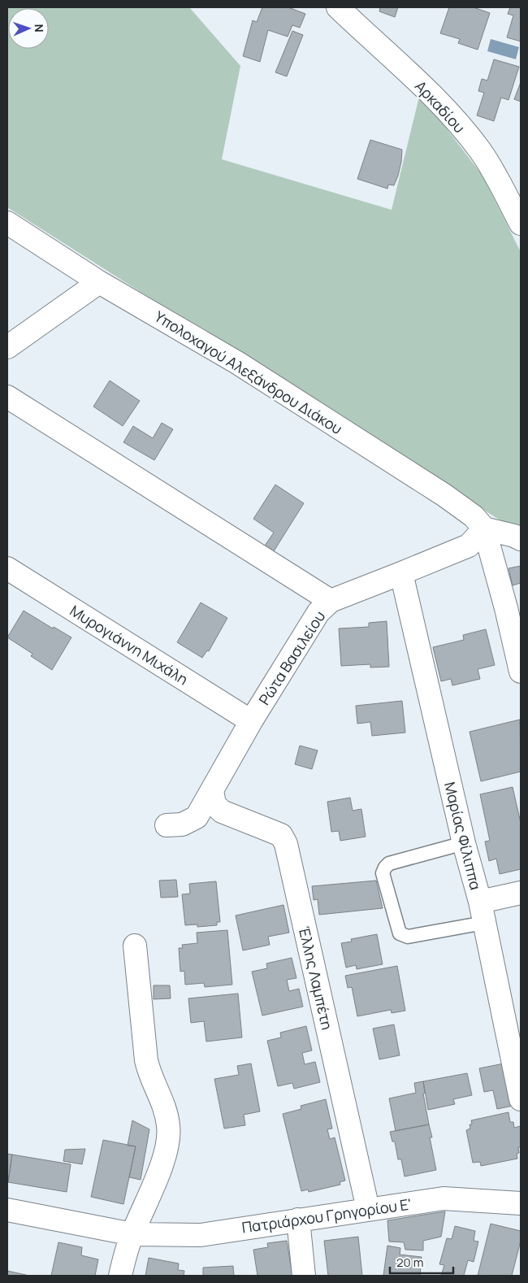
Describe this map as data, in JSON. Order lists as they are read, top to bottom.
{
  "streets": {
    "street": [
      "Αρκαδίου",
      "Υπολοχαγού Αλεξάνδρου Διάκου",
      "Μυρογιάννη Μιχάλη",
      "Ρώτα Βασιλείου",
      "Μαρίας Φίλιππα",
      "Έλλης Λαμπέτη",
      "Πατριάρχου Γρηγορίου Ε'"
    ]
  },
  "crossings": [
    ["Υπολοχαγού Αλεξάνδρου Διάκου", "Ρώτα Βασιλείου"],
    ["Μυρογιάννη Μιχάλη", "Ρώτα Βασιλείου"],
    ["Ρώτα Βασιλείου", "Μαρίας Φίλιππα"],
    ["Ρώτα Βασιλείου", "Έλλης Λαμπέτη"],
    ["Έλλης Λαμπέτη", "Πατριάρχου Γρηγορίου Ε'"]
  ],
  "scale_bar": "20 m",
  "north": "right"
}
